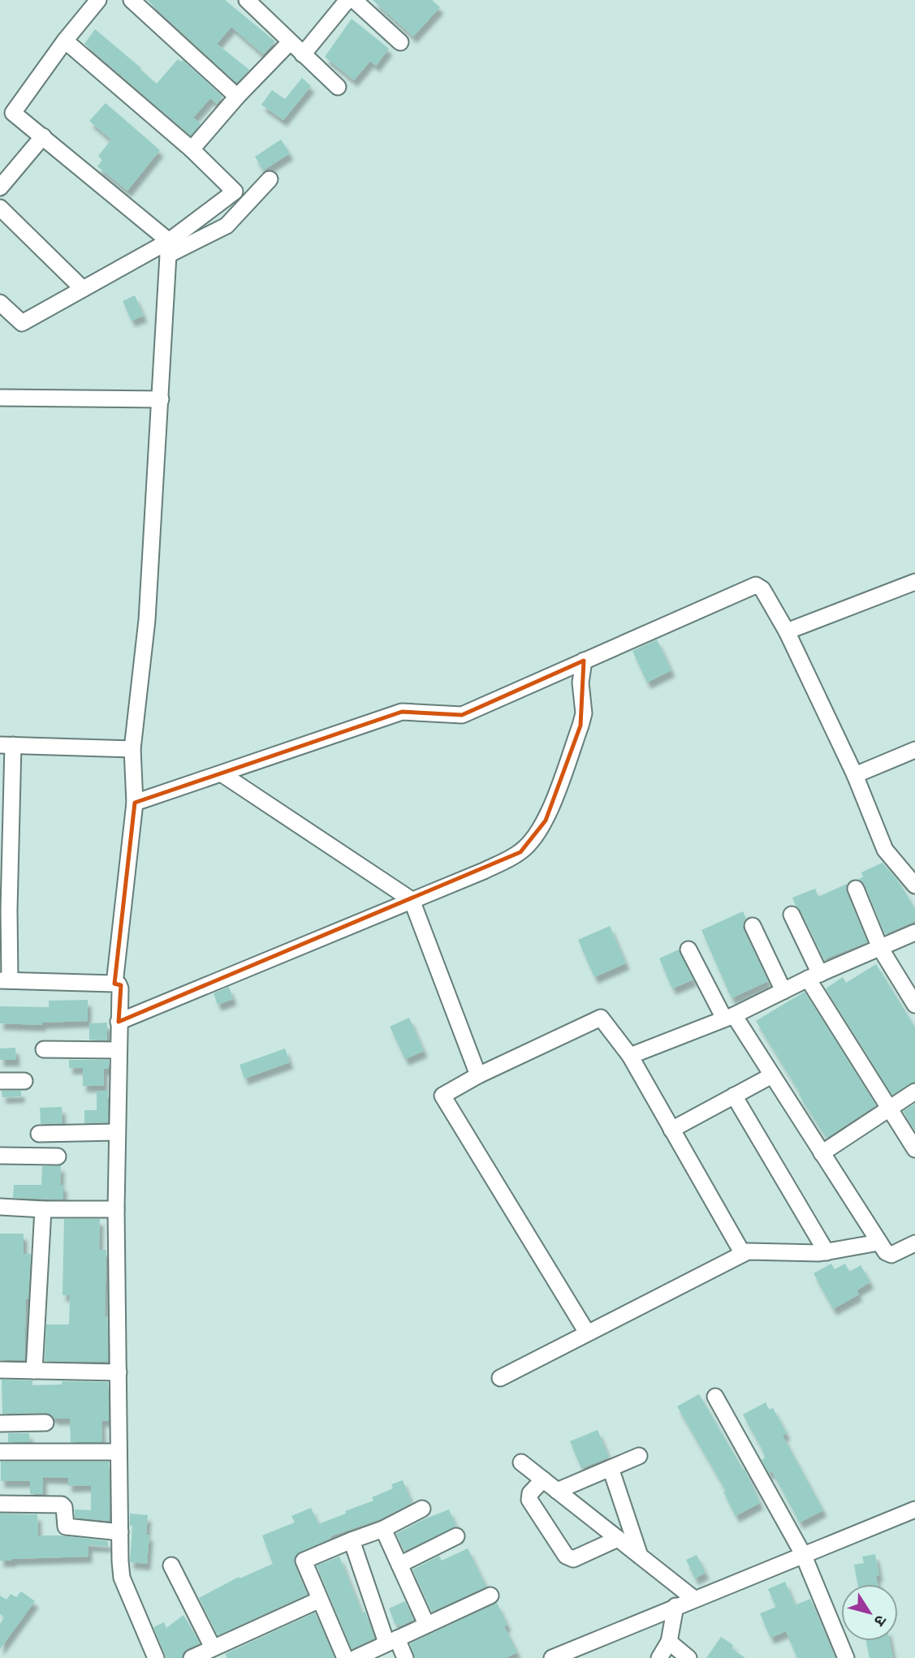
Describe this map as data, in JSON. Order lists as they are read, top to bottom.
{
  "north": "bottom right"
}
